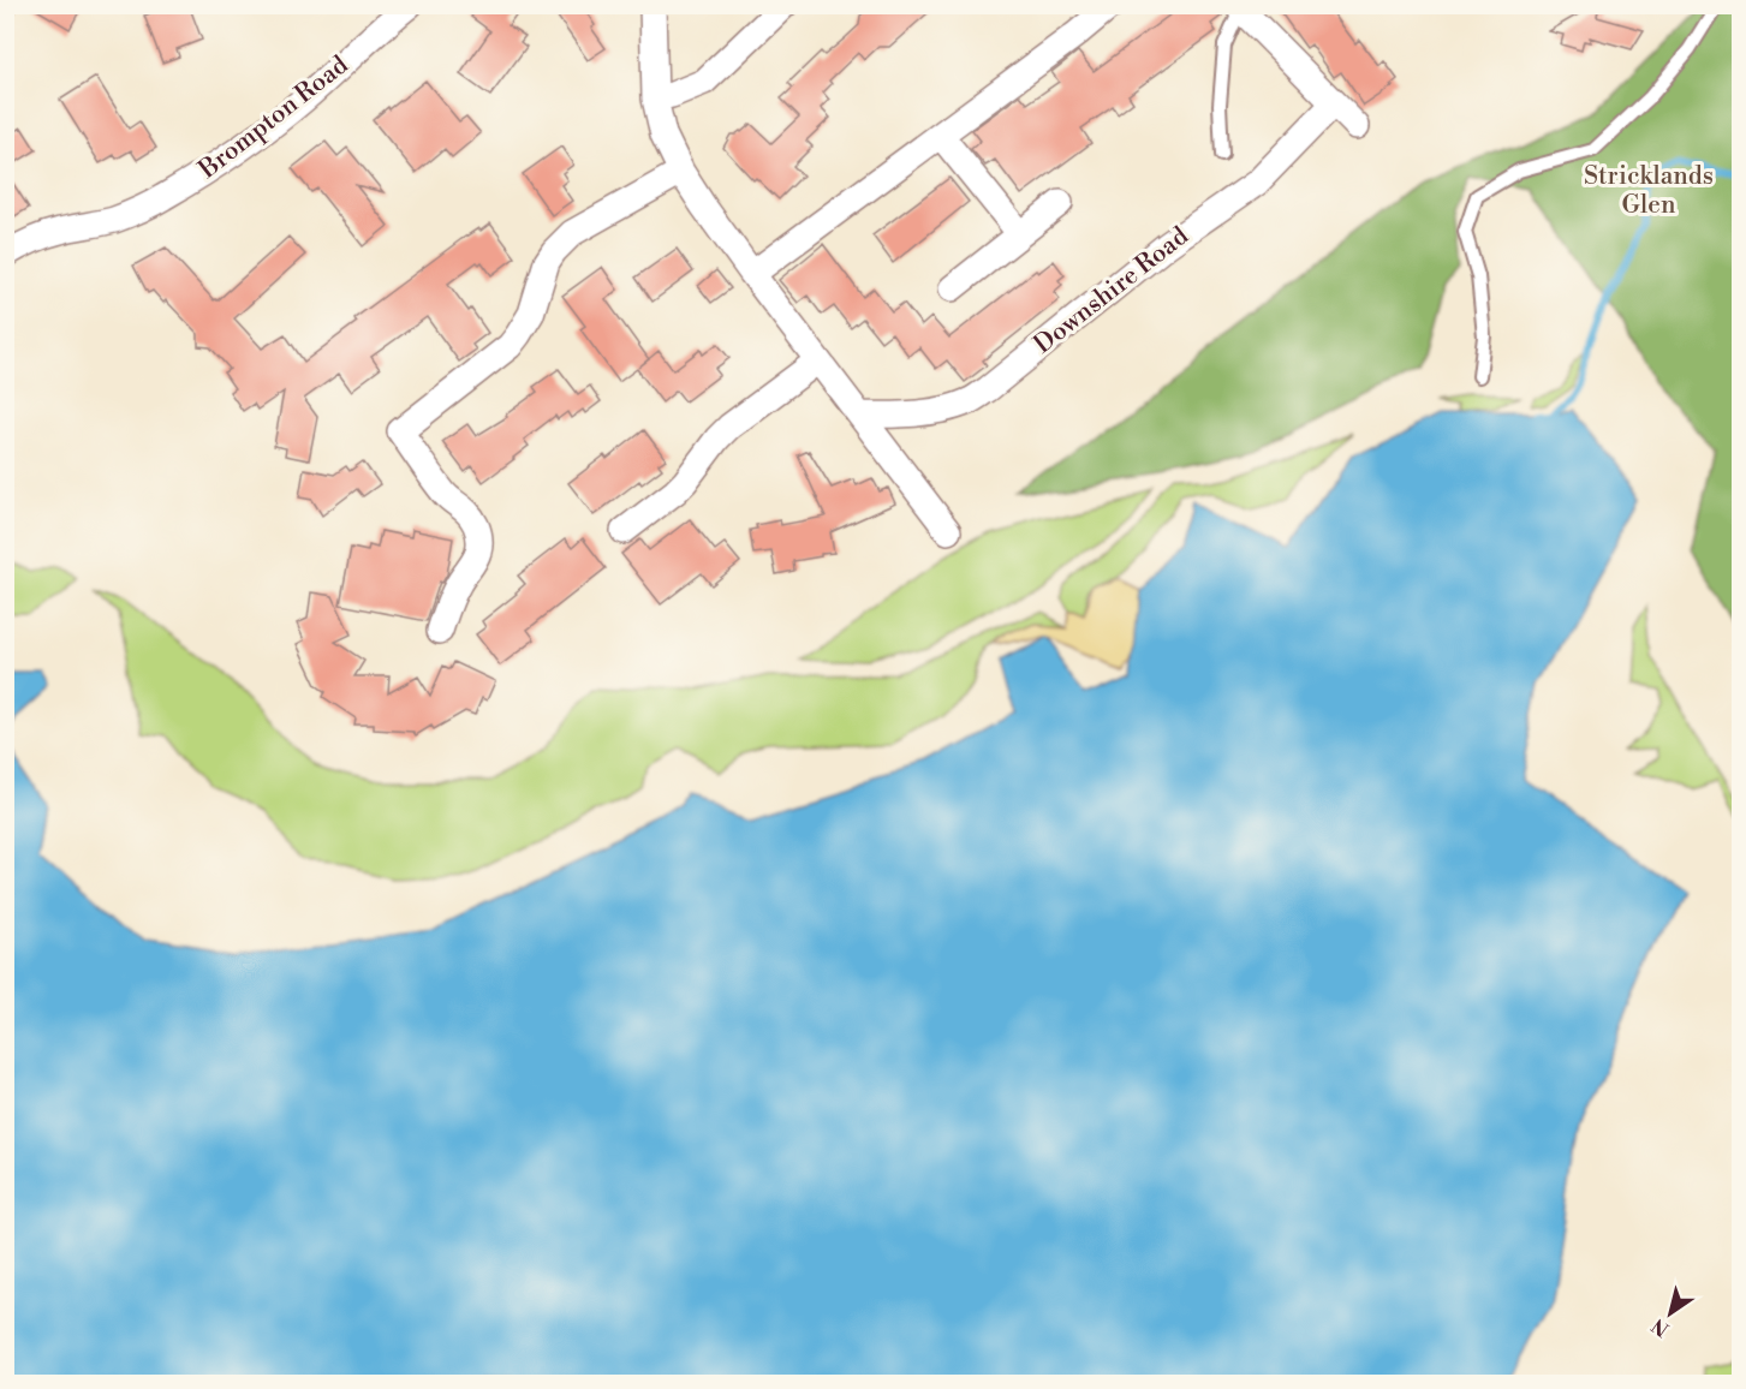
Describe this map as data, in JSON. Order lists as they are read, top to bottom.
{
  "streets": {
    "street": ["Brompton Road", "Downshire Road"]
  },
  "parks": ["Stricklands Glen"],
  "north": "bottom left"
}
